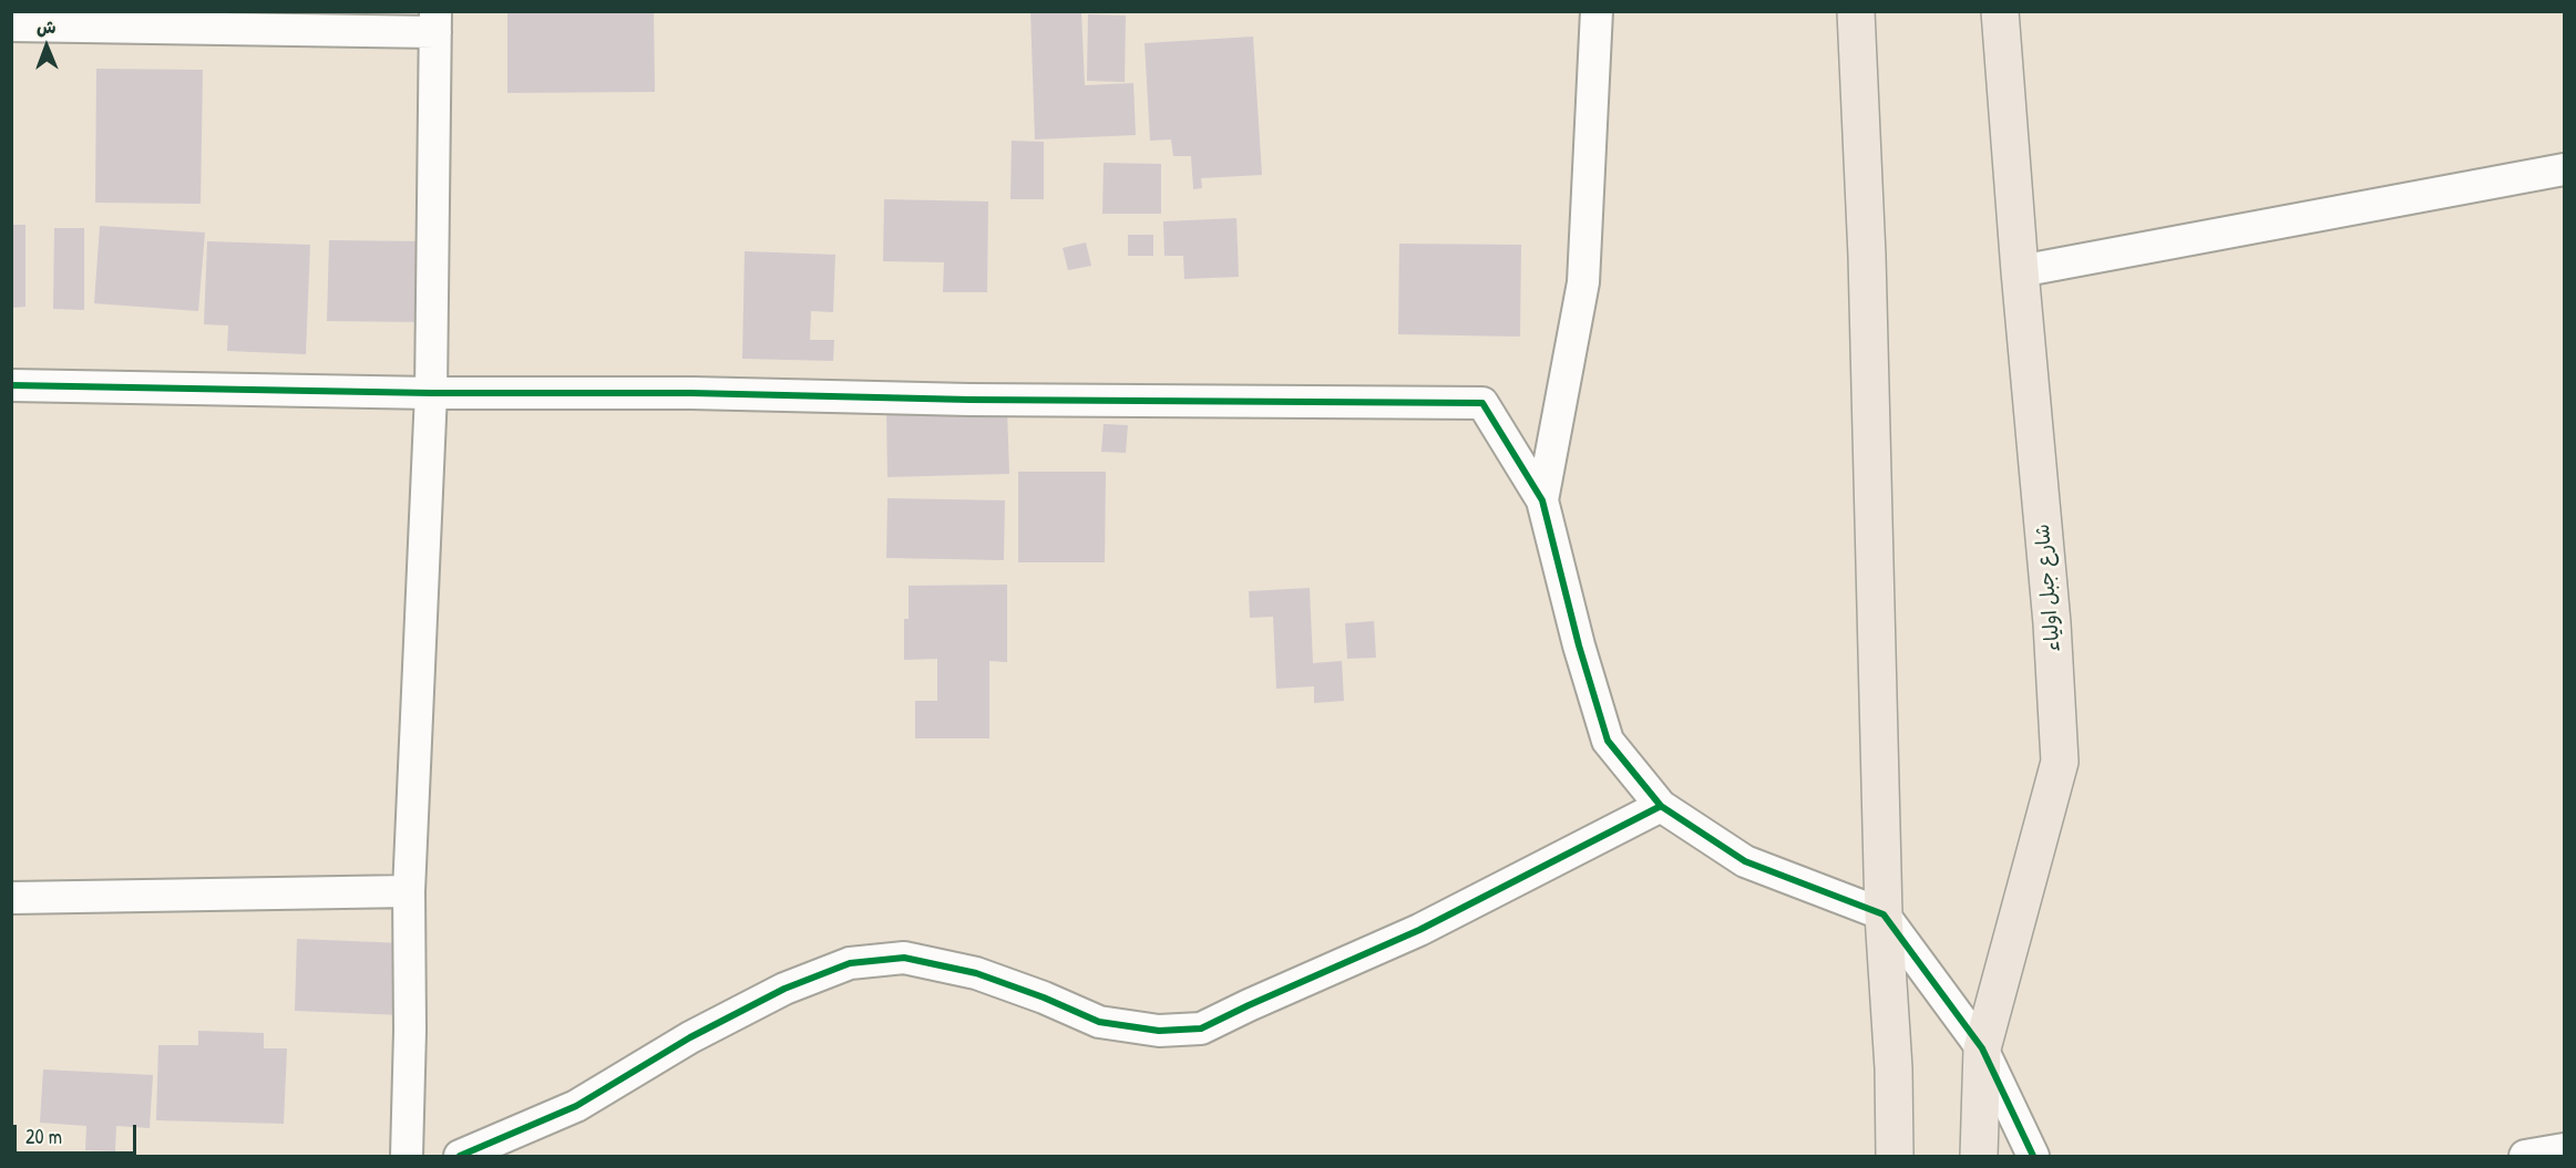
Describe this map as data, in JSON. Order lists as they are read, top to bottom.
{
  "streets": {
    "highway": ["شارع جبل اولياء"]
  },
  "scale_bar": "20 m",
  "north": "top"
}
